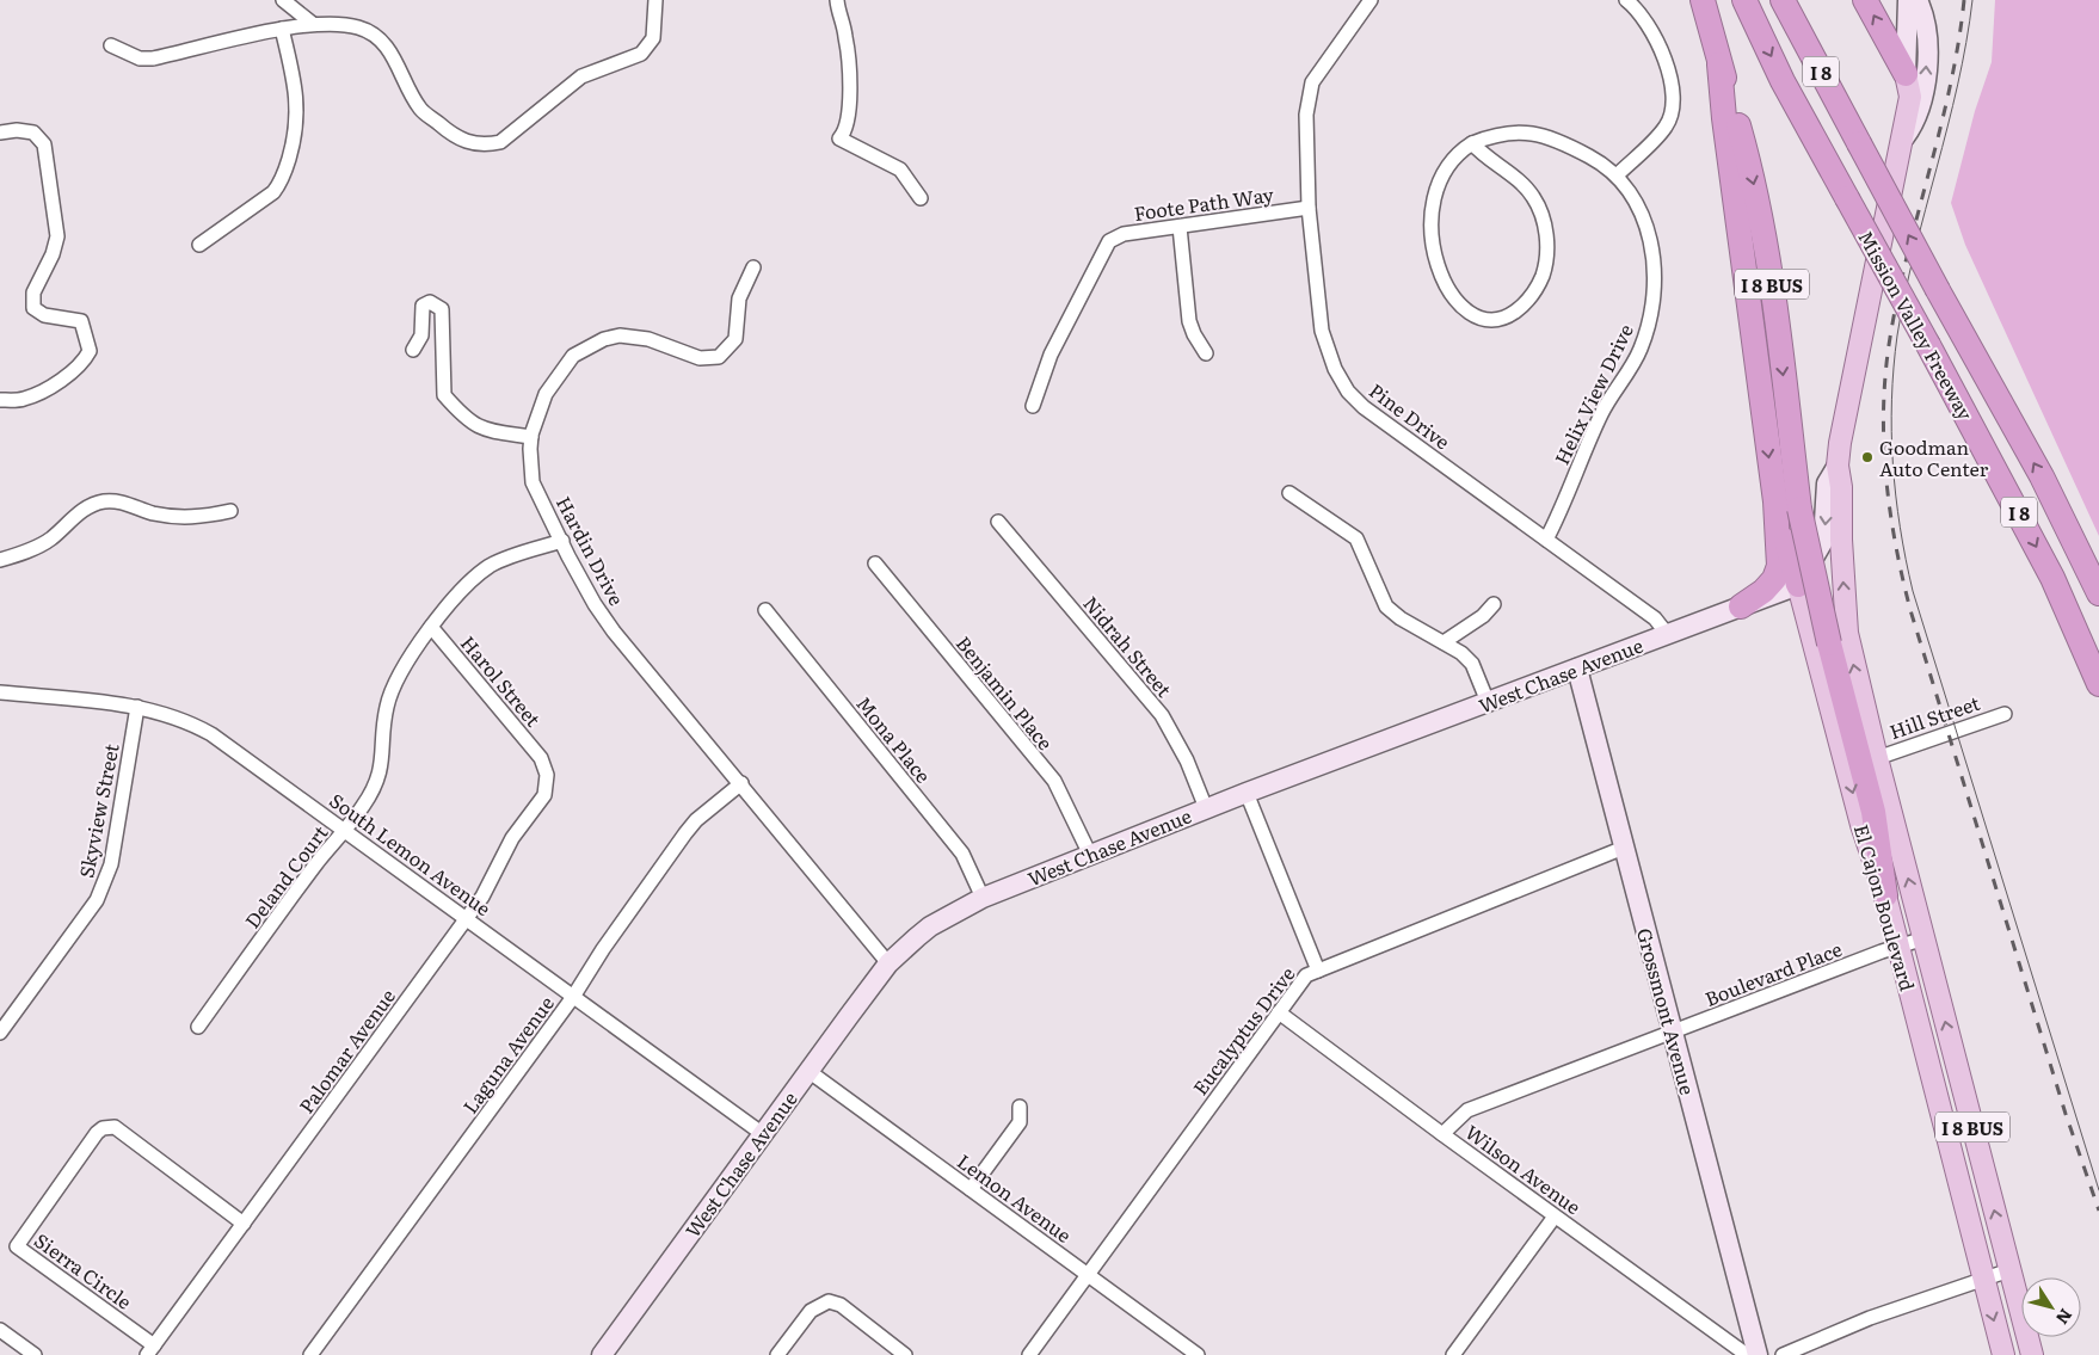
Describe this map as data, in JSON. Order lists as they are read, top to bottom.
{
  "streets": {
    "highway": ["I 8", "I 8 BUS", "Mission Valley Freeway"],
    "main road": ["West Chase Avenue", "El Cajon Boulevard", "Grossmont Avenue"],
    "street": [
      "Foote Path Way",
      "Helix View Drive",
      "Pine Drive",
      "Hardin Drive",
      "Nidrah Street",
      "Harol Street",
      "Benjamin Place",
      "Hill Street",
      "Mona Place",
      "Skyview Street",
      "South Lemon Avenue",
      "Deland Court",
      "Boulevard Place",
      "Eucalyptus Drive",
      "Palomar Avenue",
      "Laguna Avenue",
      "Wilson Avenue",
      "Lemon Avenue",
      "Sierra Circle"
    ]
  },
  "crossings": [
    ["Foote Path Way", "Pine Drive"],
    ["I 8 BUS", "El Cajon Boulevard"],
    ["Helix View Drive", "Pine Drive"],
    ["Pine Drive", "West Chase Avenue"],
    ["Hardin Drive", "West Chase Avenue"],
    ["Hardin Drive", "Deland Court"],
    ["Hardin Drive", "Laguna Avenue"],
    ["Nidrah Street", "West Chase Avenue"],
    ["West Chase Avenue", "Benjamin Place"],
    ["West Chase Avenue", "Mona Place"],
    ["West Chase Avenue", "South Lemon Avenue"],
    ["West Chase Avenue", "El Cajon Boulevard"],
    ["West Chase Avenue", "Grossmont Avenue"],
    ["West Chase Avenue", "Lemon Avenue"],
    ["Harol Street", "Deland Court"],
    ["Harol Street", "Palomar Avenue"],
    ["Hill Street", "El Cajon Boulevard"],
    ["Skyview Street", "South Lemon Avenue"],
    ["South Lemon Avenue", "Deland Court"],
    ["South Lemon Avenue", "Palomar Avenue"],
    ["South Lemon Avenue", "Laguna Avenue"],
    ["El Cajon Boulevard", "Boulevard Place"],
    ["Boulevard Place", "Grossmont Avenue"],
    ["Boulevard Place", "Wilson Avenue"],
    ["Grossmont Avenue", "Eucalyptus Drive"],
    ["Eucalyptus Drive", "Wilson Avenue"],
    ["Eucalyptus Drive", "Lemon Avenue"],
    ["Palomar Avenue", "Sierra Circle"]
  ],
  "places": ["Goodman Auto Center"],
  "north": "bottom right"
}
